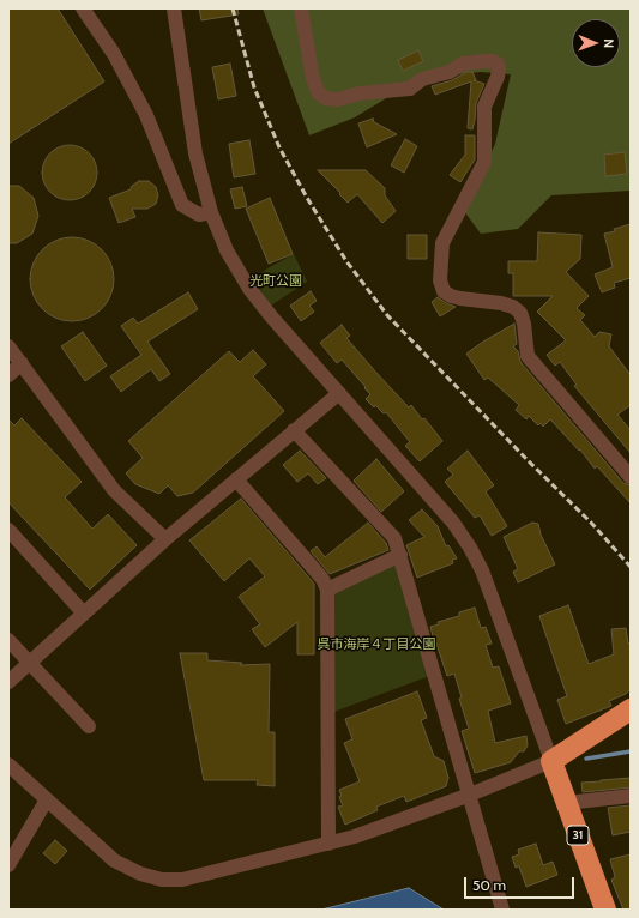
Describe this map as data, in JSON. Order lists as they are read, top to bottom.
{
  "streets": {
    "highway": ["31"]
  },
  "parks": ["光町公園", "呉市海岸４丁目公園"],
  "scale_bar": "50 m",
  "north": "right"
}
